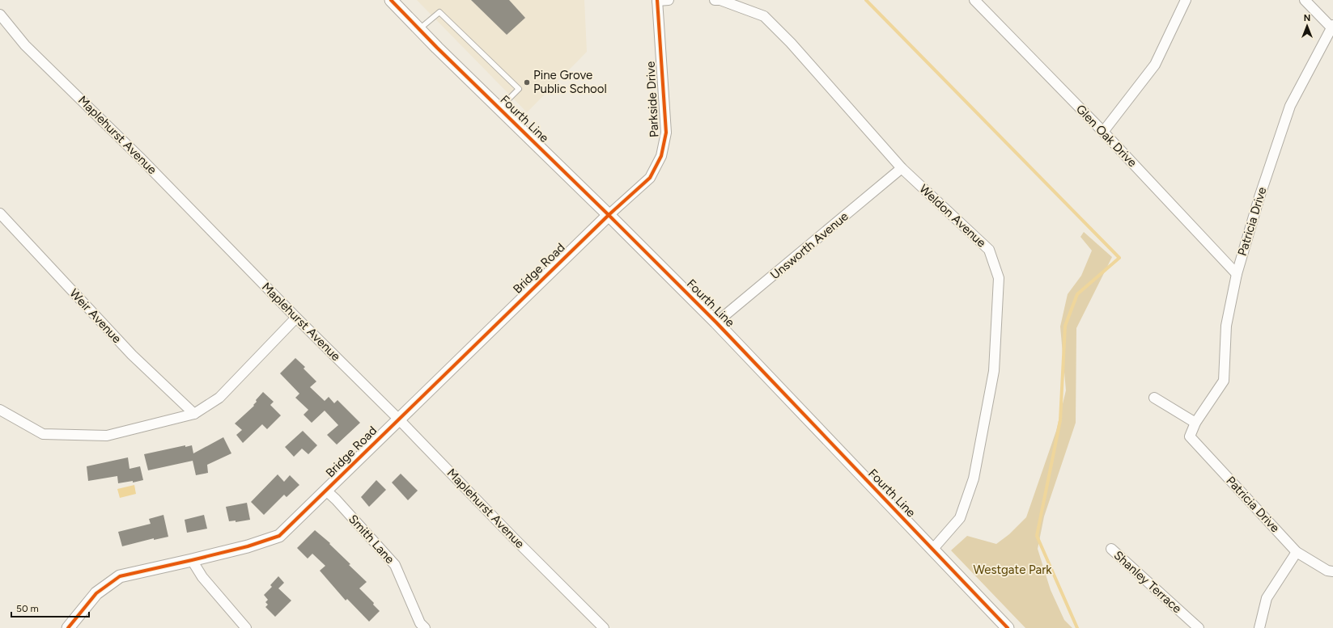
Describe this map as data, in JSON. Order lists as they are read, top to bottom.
{
  "streets": {
    "street": [
      "Parkside Drive",
      "Fourth Line",
      "Maplehurst Avenue",
      "Glen Oak Drive",
      "Weldon Avenue",
      "Patricia Drive",
      "Unsworth Avenue",
      "Bridge Road",
      "Weir Avenue",
      "Smith Lane",
      "Shanley Terrace"
    ]
  },
  "crossings": [
    ["Parkside Drive", "Fourth Line"],
    ["Parkside Drive", "Bridge Road"],
    ["Fourth Line", "Weldon Avenue"],
    ["Fourth Line", "Unsworth Avenue"],
    ["Fourth Line", "Bridge Road"],
    ["Maplehurst Avenue", "Bridge Road"],
    ["Glen Oak Drive", "Patricia Drive"],
    ["Weldon Avenue", "Unsworth Avenue"],
    ["Bridge Road", "Smith Lane"]
  ],
  "parks": ["Westgate Park"],
  "places": ["Pine Grove Public School"],
  "scale_bar": "50 m",
  "north": "top"
}
